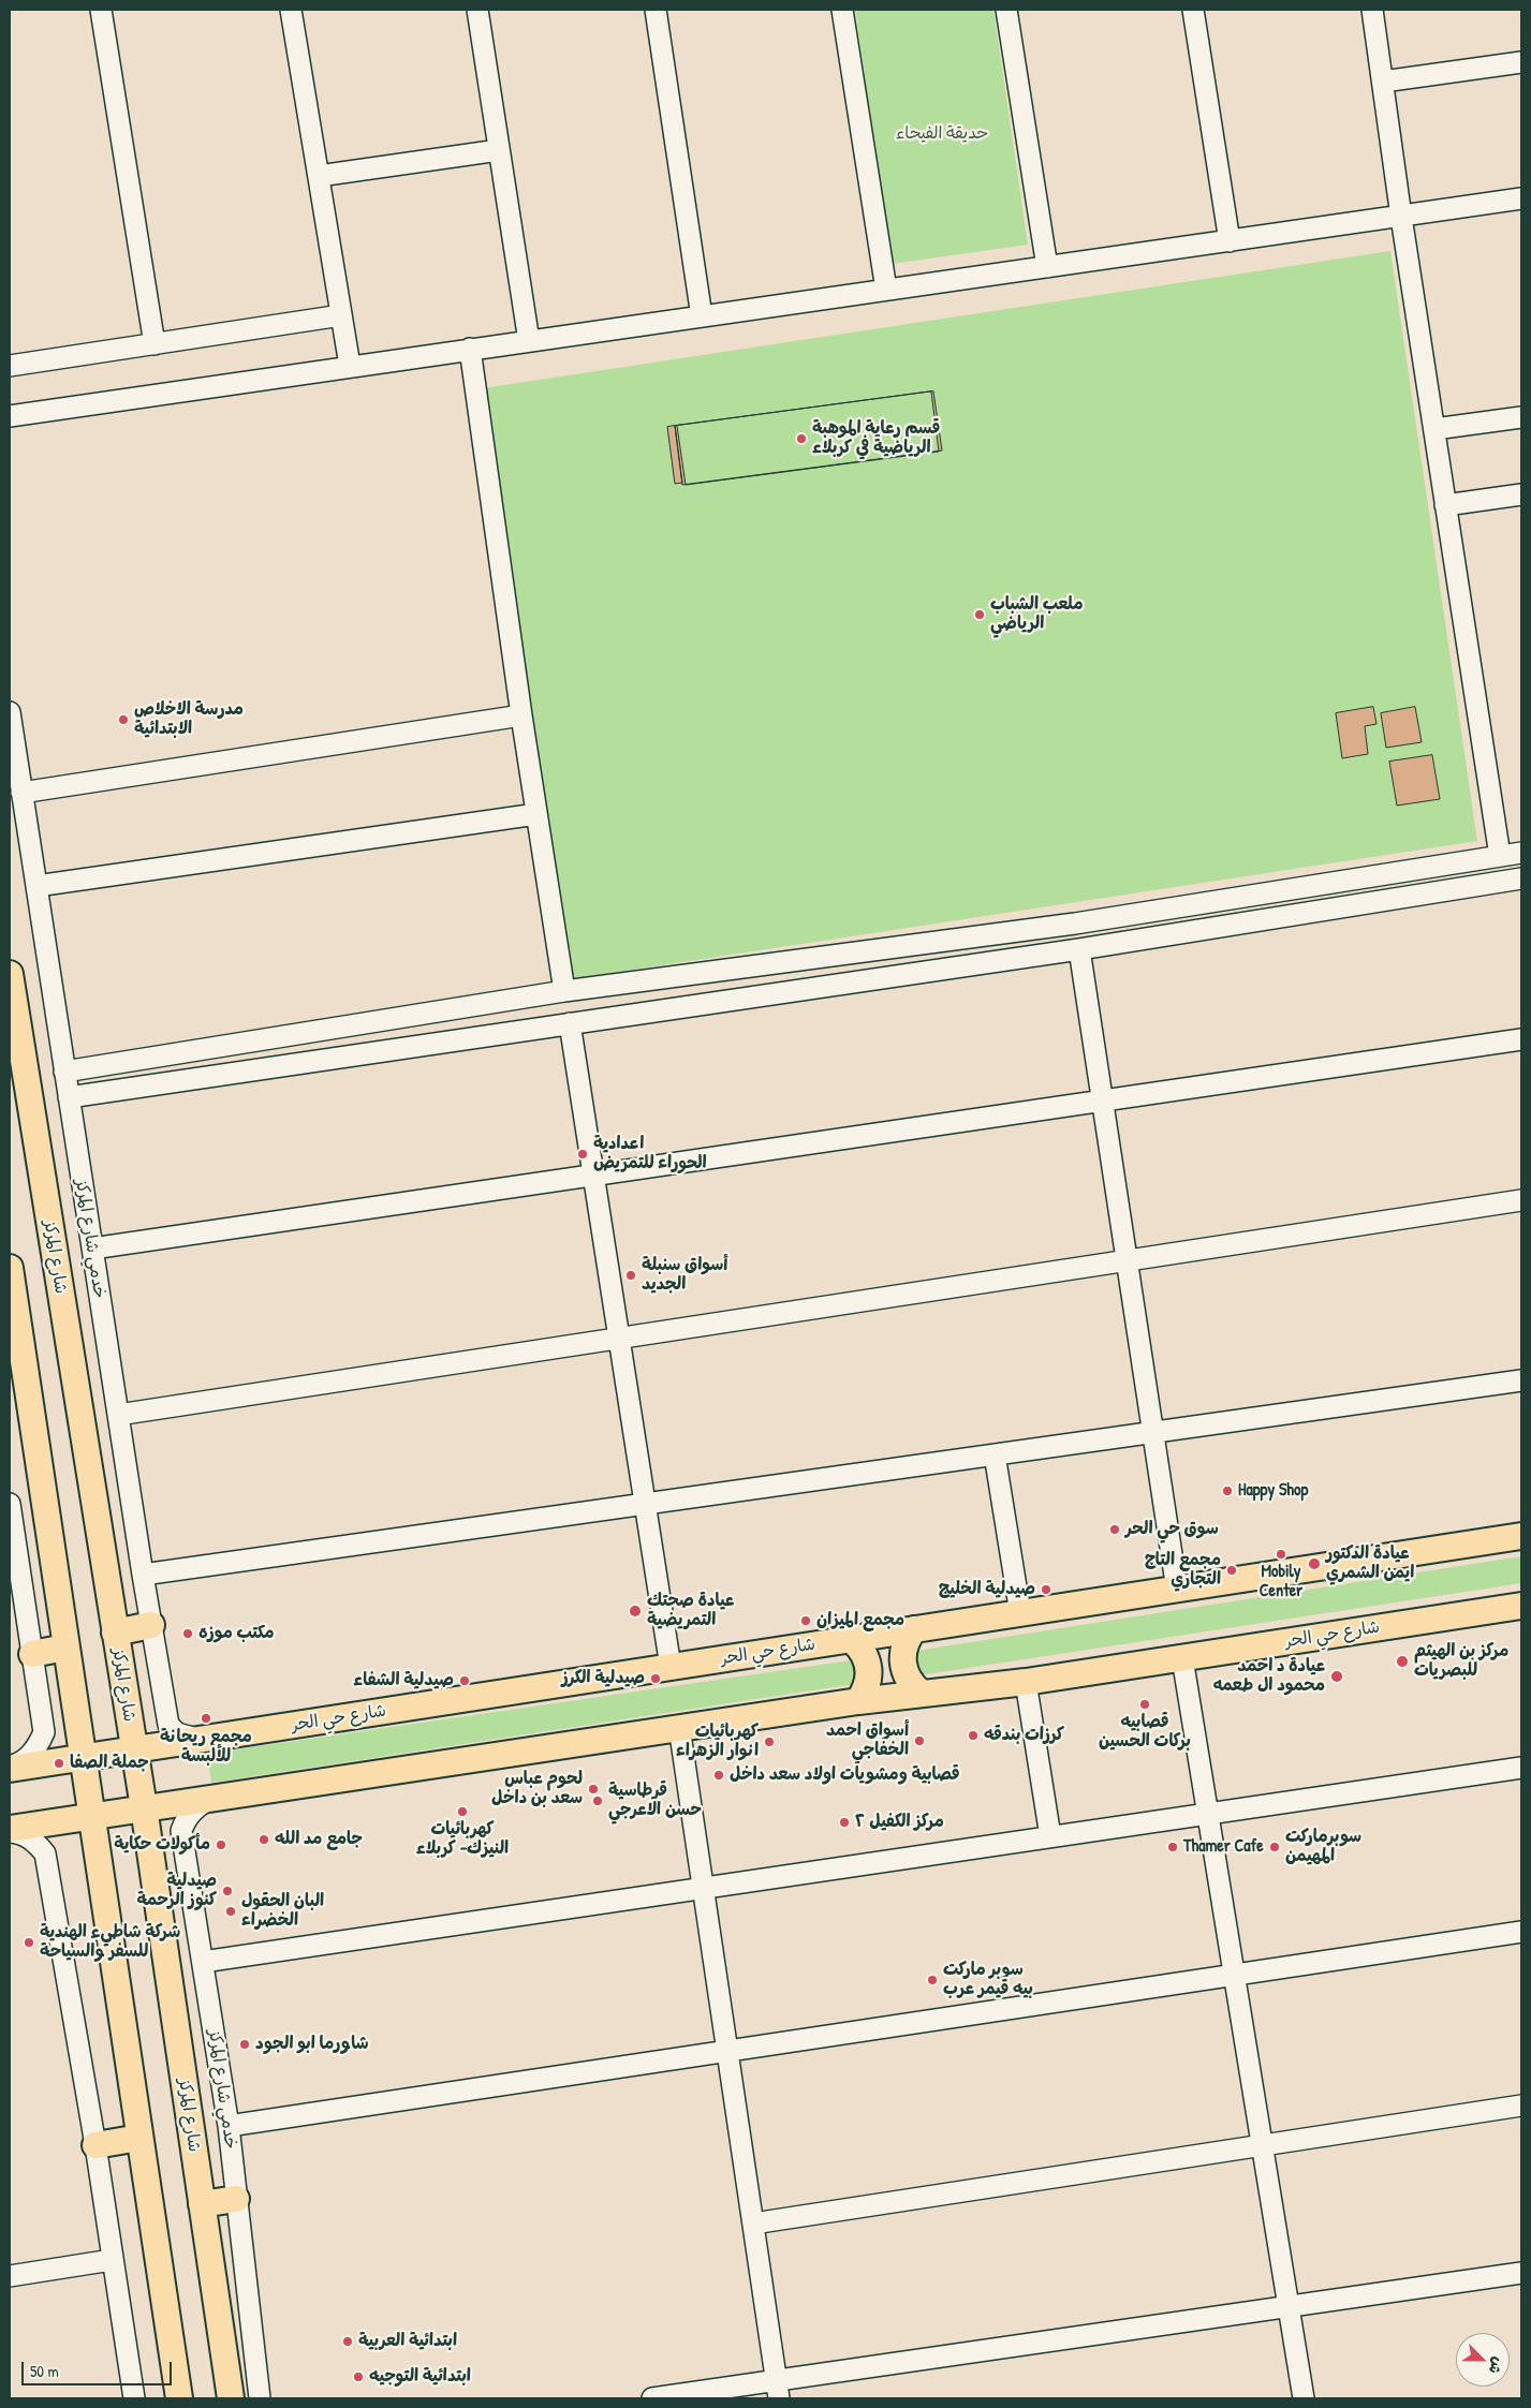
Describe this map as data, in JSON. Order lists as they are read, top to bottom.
{
  "streets": {
    "main road": ["شارع المركز", "شارع حي الحر"],
    "street": ["خدمي شارع المركز"]
  },
  "crossings": [
    ["خدمي شارع المركز", "شارع حي الحر"],
    ["شارع المركز", "شارع حي الحر"]
  ],
  "parks": ["حديقة الفيحاء"],
  "places": [
    "قسم رعاية الموهبة الرياضية في كربلاء",
    "ملعب الشباب الرياضي",
    "مدرسة الاخلاص الابتدائية",
    "اعدادية الحوراء للتمريض",
    "أسواق سنبلة الجديد",
    "Happy Shop",
    "سوق حي الحر",
    "Mobily Center",
    "عيادة الدكتور ايمن الشمري",
    "مجمع التاج التجاري",
    "صيدلية الخليج",
    "عيادة صحتك التمريضية",
    "مجمع الميزان",
    "مكتب موزه",
    "مركز بن الهيثم للبصريات",
    "عيادة د احمد محمود ال طعمه",
    "صيدلية الكرز",
    "صيدلية الشفاء",
    "قصابيه بركات الحسين",
    "مجمع ريحانة للألبسة",
    "كرزات بندقه",
    "أسواق احمد الخفاجي",
    "كهربائيات انوار الزهراء",
    "جملة الصفا",
    "قصابية ومشويات اولاد سعد داخل",
    "لحوم عباس سعد بن داخل",
    "قرطاسية حسن الاعرجي",
    "كهربائيات النيزك- كربلاء",
    "مركز الكفيل ٢",
    "جامع مد الله",
    "مأكولات حكاية",
    "Thamer Cafe",
    "سوبرماركت المهيمن",
    "صيدلية كنوز الرحمة",
    "البان الحقول الخضراء",
    "شركة شاطيء الهندية للسفر والسياحة",
    "سوبر ماركت بيه قيمر عرب",
    "شاورما ابو الجود",
    "ابتدائية العربية",
    "ابتدائية التوجيه"
  ],
  "scale_bar": "50 m",
  "north": "bottom right"
}
